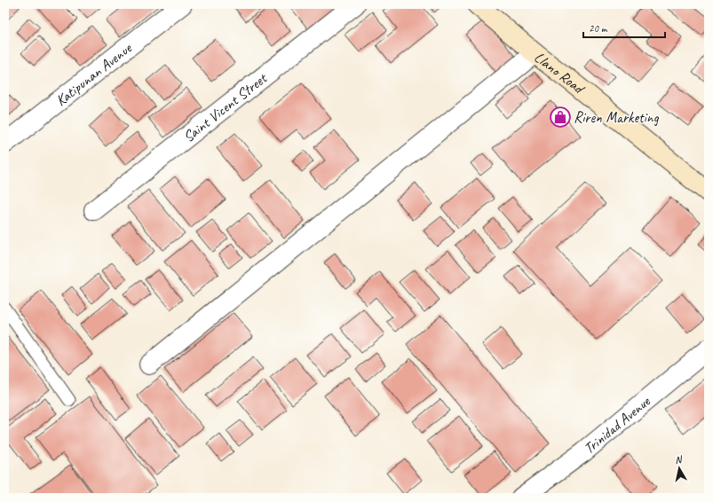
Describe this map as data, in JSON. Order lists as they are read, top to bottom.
{
  "streets": {
    "main road": ["Llano Road"],
    "street": ["Katipunan Avenue", "Saint Vicent Street", "Trinidad Avenue"]
  },
  "places": {
    "shop": ["Riren Marketing"]
  },
  "scale_bar": "20 m",
  "north": "top"
}
